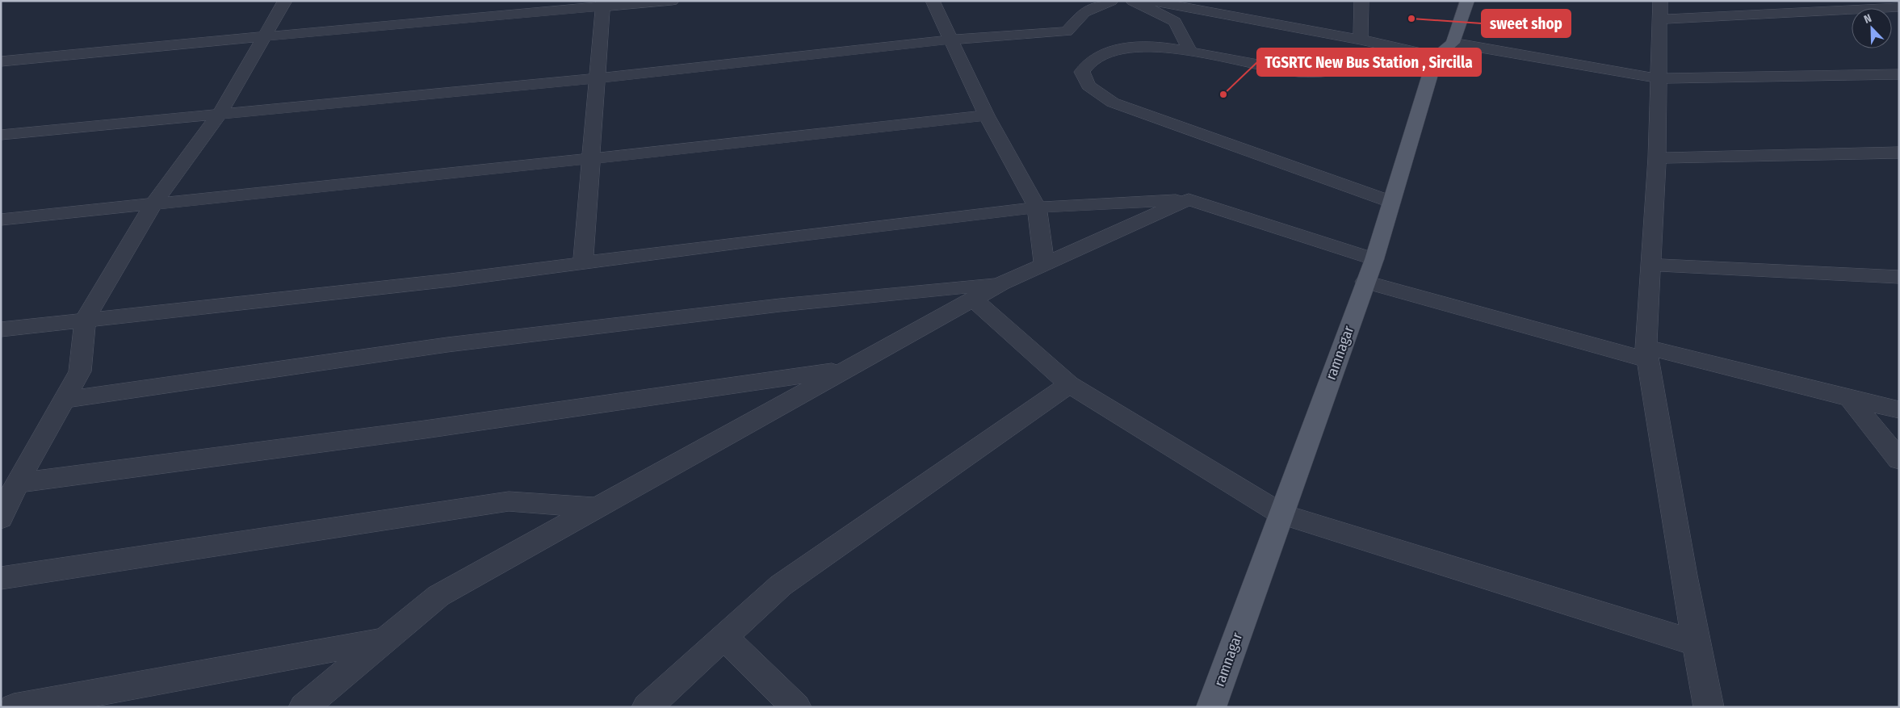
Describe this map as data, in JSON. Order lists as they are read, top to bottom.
{
  "streets": {
    "main road": ["ramnagar"]
  },
  "places": ["sweet shop", "TGSRTC New Bus Station , Sircilla"],
  "north": "top left"
}
